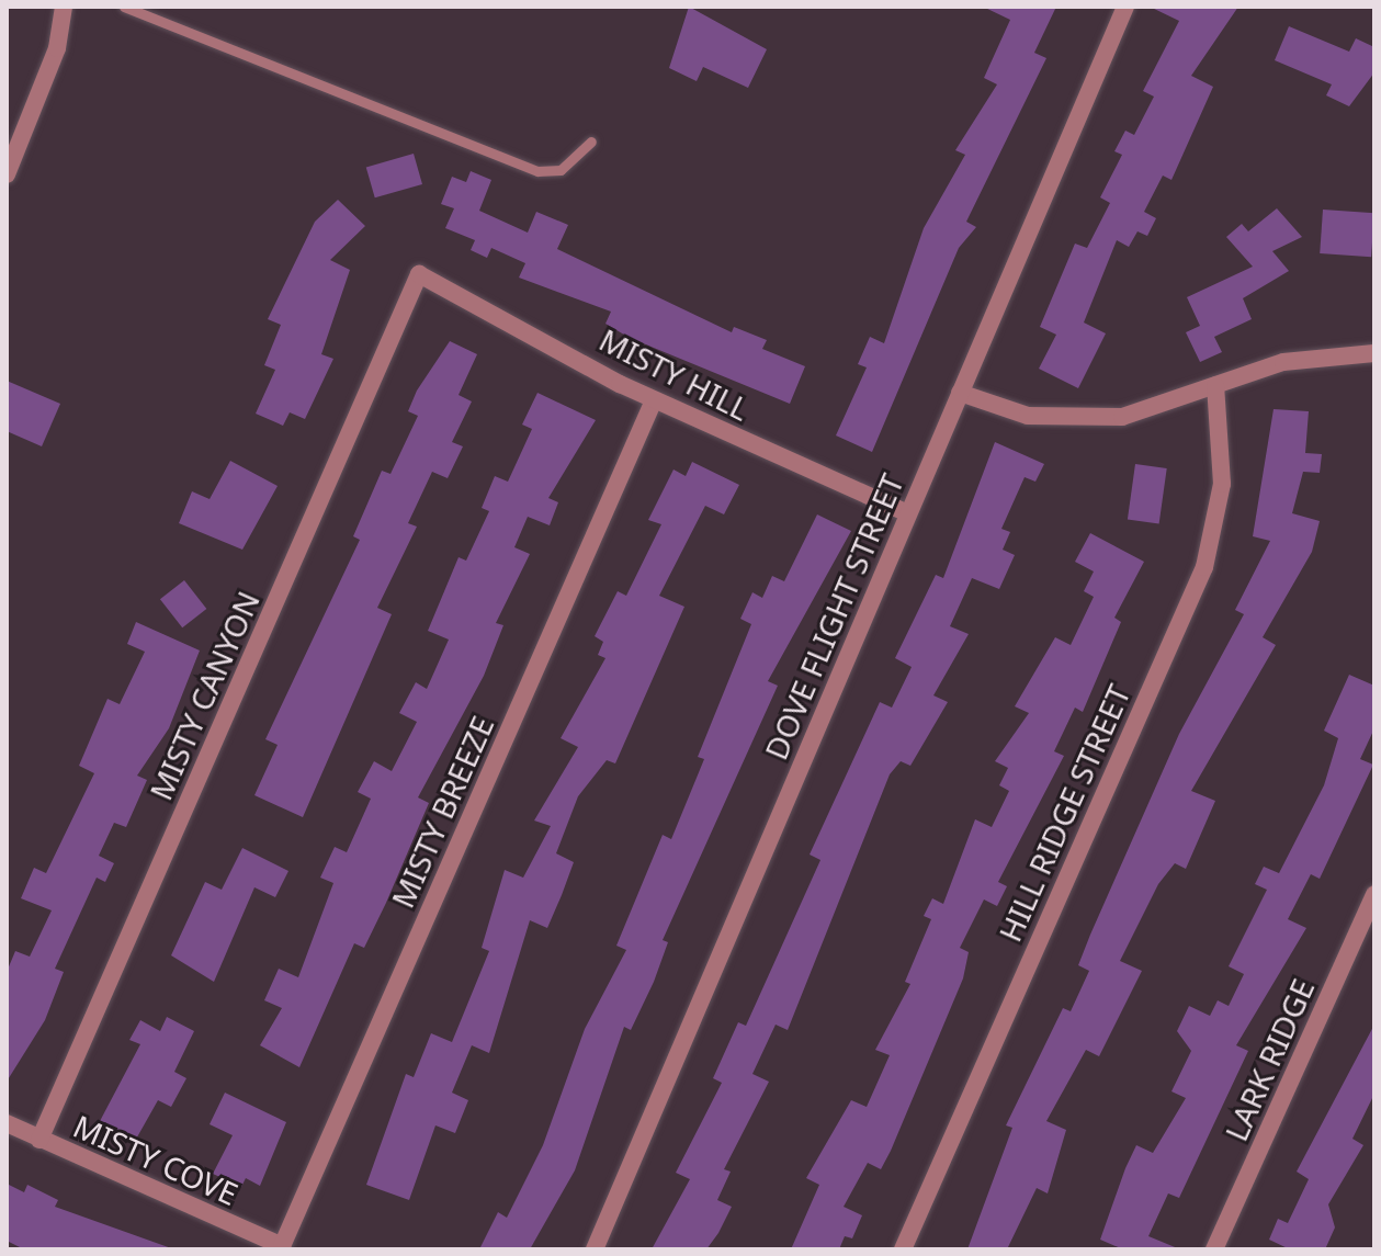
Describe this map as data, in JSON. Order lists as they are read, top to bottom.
{
  "streets": {
    "street": [
      "MISTY HILL",
      "DOVE FLIGHT STREET",
      "MISTY CANYON",
      "MISTY BREEZE",
      "HILL RIDGE STREET",
      "LARK RIDGE",
      "MISTY COVE"
    ]
  },
  "crossings": [
    ["MISTY HILL", "DOVE FLIGHT STREET"],
    ["MISTY HILL", "MISTY CANYON"],
    ["MISTY HILL", "MISTY BREEZE"],
    ["MISTY CANYON", "MISTY COVE"],
    ["MISTY BREEZE", "MISTY COVE"]
  ]
}
